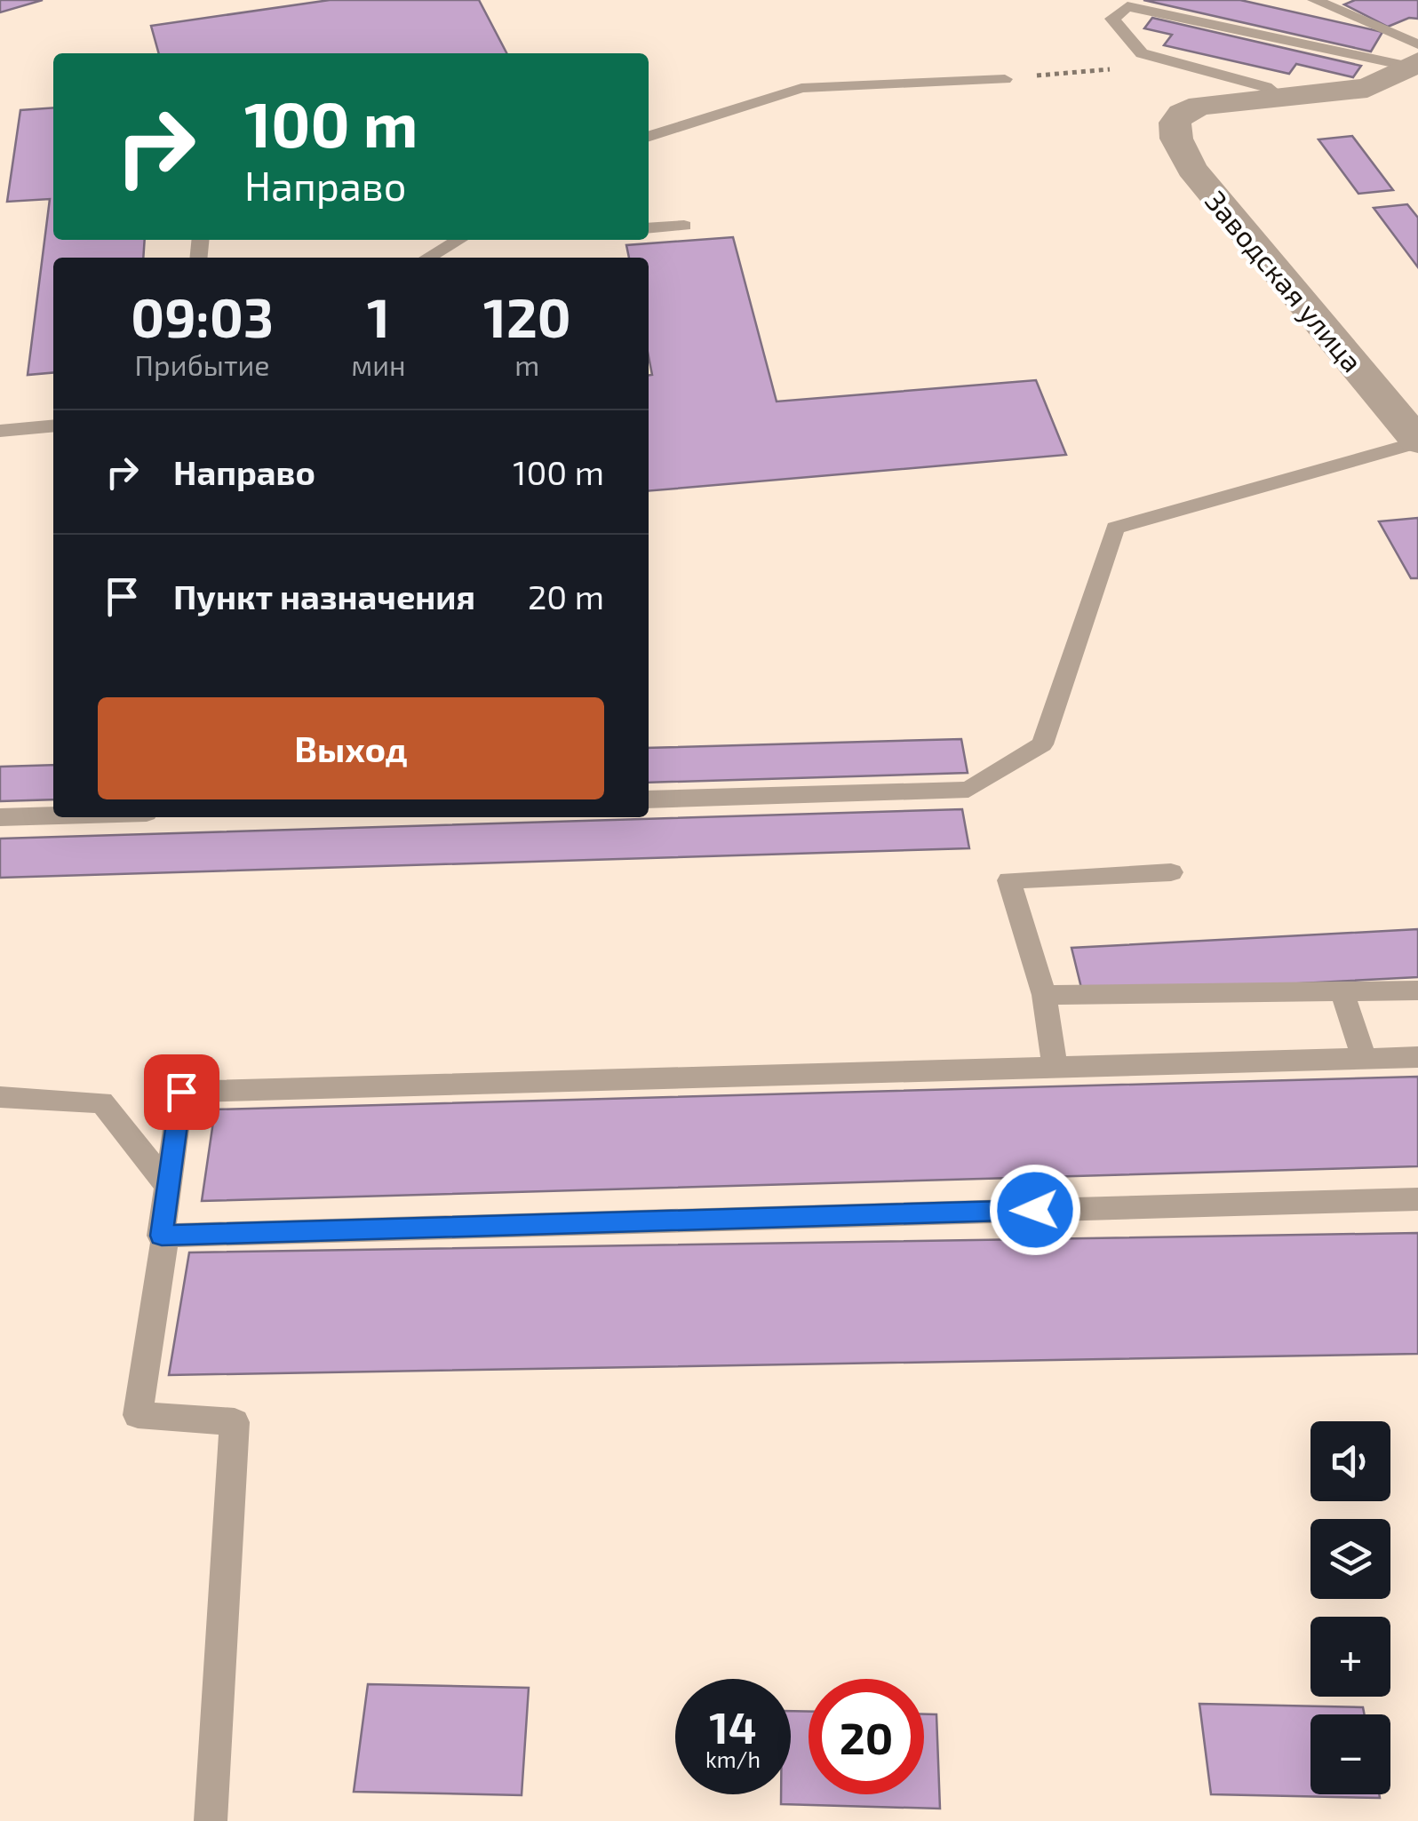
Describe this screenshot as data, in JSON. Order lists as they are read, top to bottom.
{
  "streets": {
    "street": ["Заводская улица"]
  },
  "page": {
    "turn": ["100 m", "Направо"],
    "eta": [
      "09:03",
      "Прибытие",
      "1",
      "мин",
      "120",
      "m"
    ],
    "list": [
      {
        "name": "Направо",
        "value": "100 m"
      },
      {
        "name": "Пункт назначения",
        "value": "20 m"
      }
    ],
    "buttons": "Выход",
    "map_buttons": ["+", "−"],
    "speed": "14 km/h",
    "limit": "20"
  }
}
